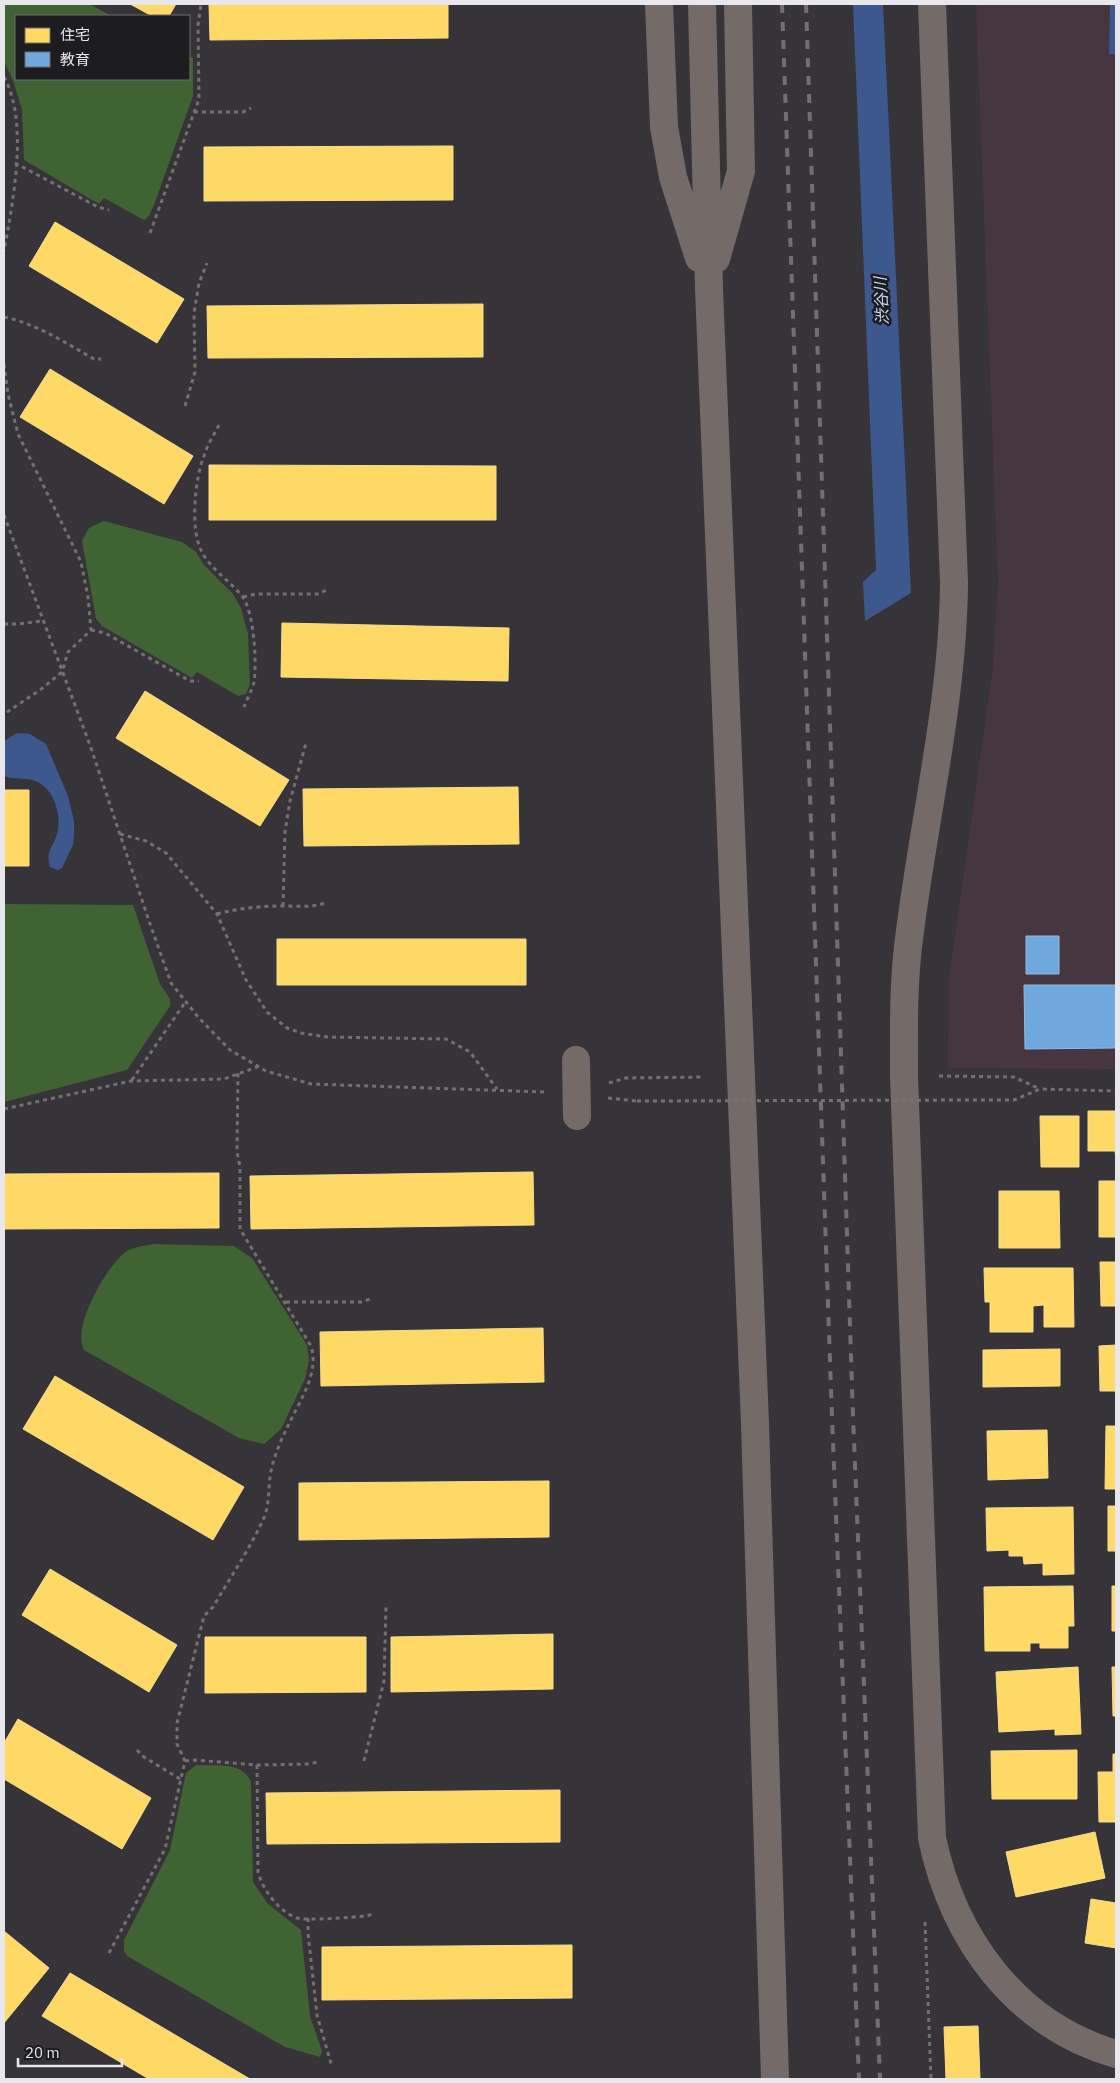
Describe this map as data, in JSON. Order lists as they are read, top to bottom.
{
  "water": ["渋谷川"],
  "legend": ["住宅", "教育"],
  "scale_bar": "20 m"
}
